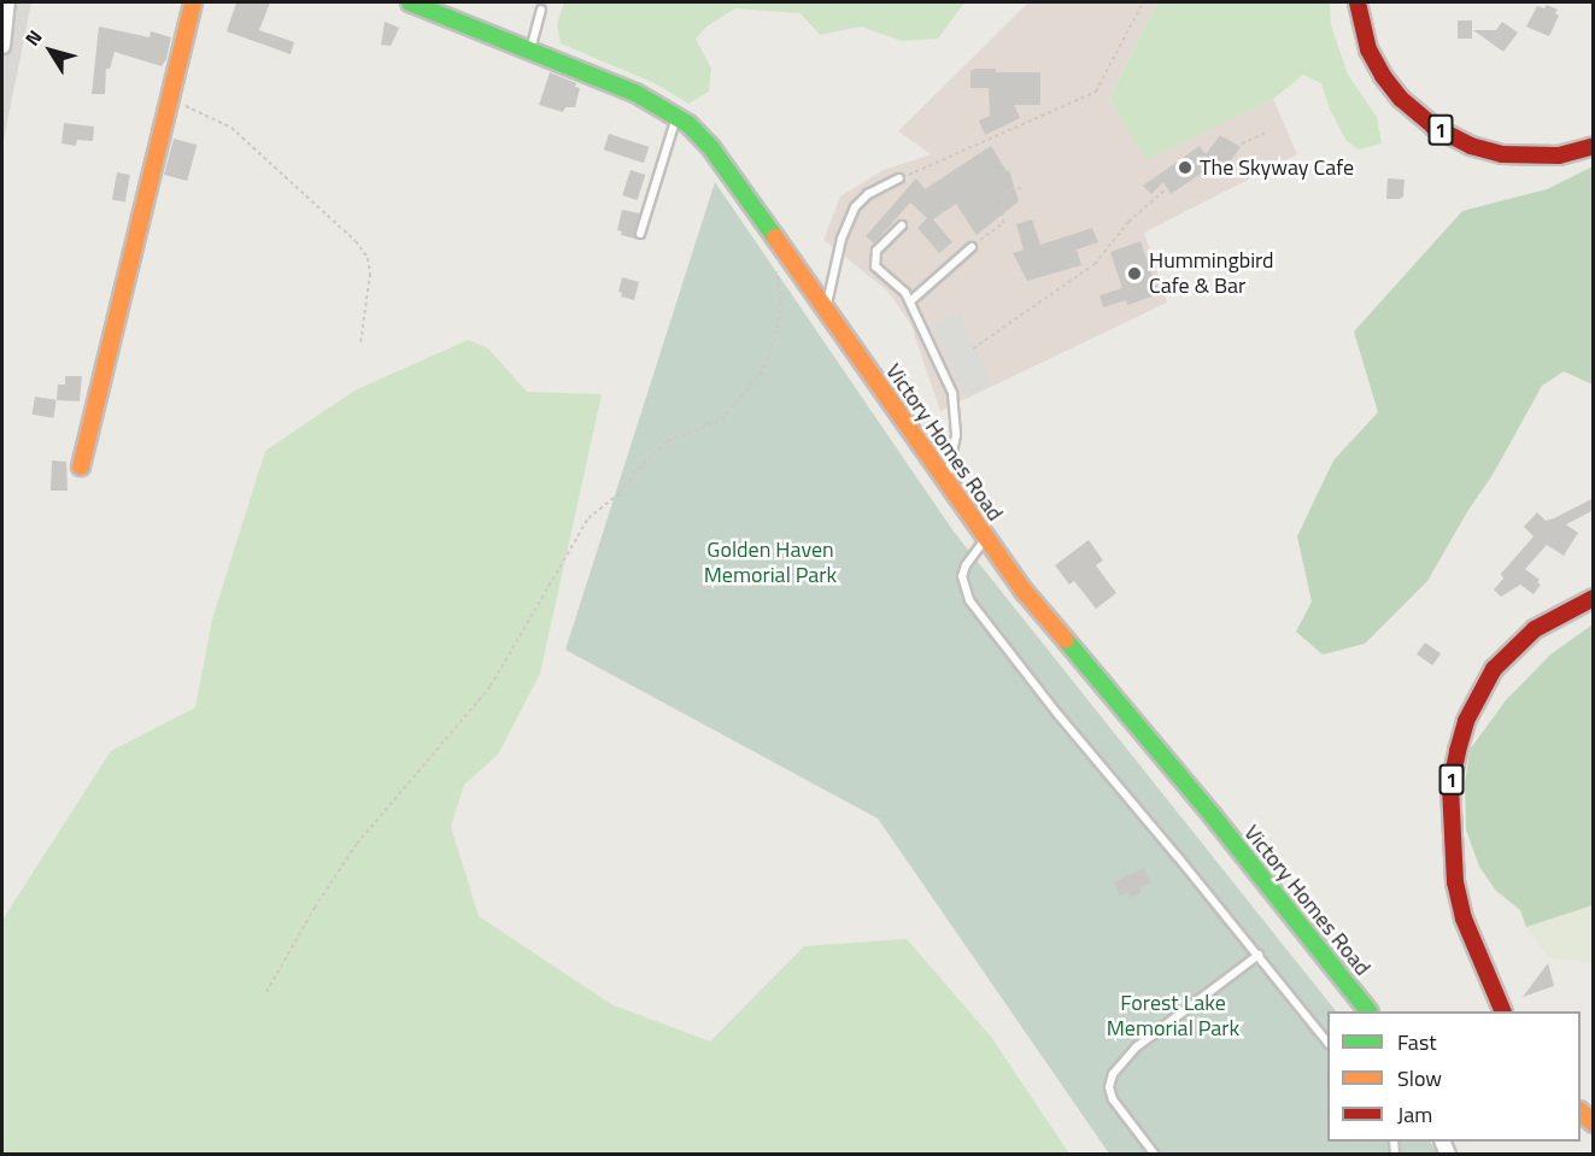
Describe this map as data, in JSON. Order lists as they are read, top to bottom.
{
  "streets": {
    "main road": ["1", "Victory Homes Road"]
  },
  "parks": ["Golden Haven Memorial Park", "Forest Lake Memorial Park"],
  "places": ["The Skyway Cafe", "Hummingbird Cafe & Bar"],
  "legend": ["Fast", "Slow", "Jam"],
  "north": "top left"
}
